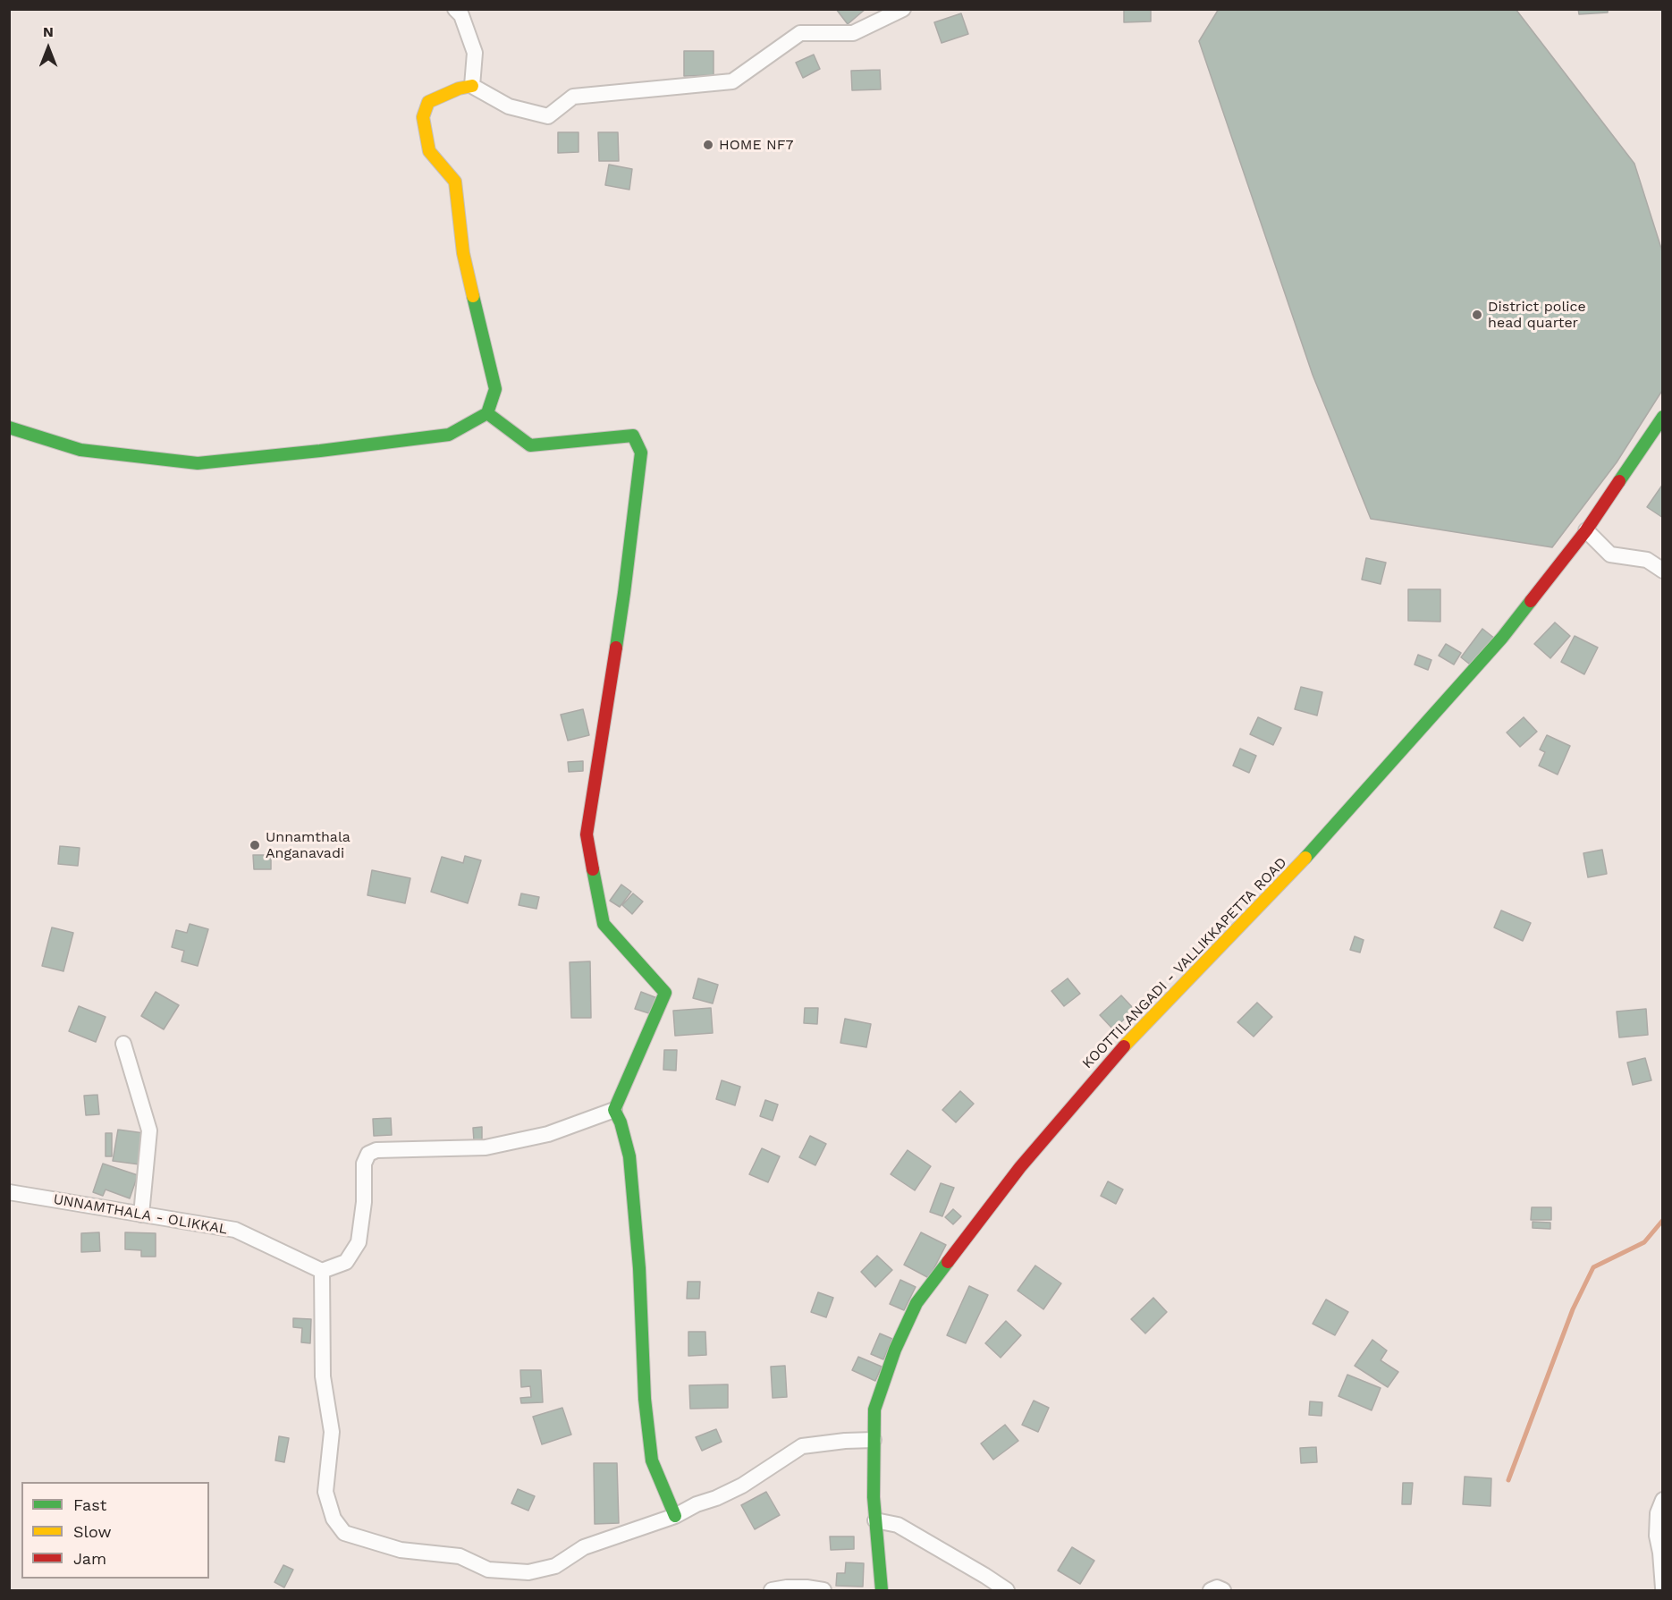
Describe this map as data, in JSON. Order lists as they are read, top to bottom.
{
  "streets": {
    "street": ["KOOTTILANGADI - VALLIKKAPETTA ROAD", "UNNAMTHALA - OLIKKAL"]
  },
  "places": ["HOME NF7", "District police head quarter", "Unnamthala Anganavadi"],
  "legend": ["Fast", "Slow", "Jam"],
  "north": "top"
}
